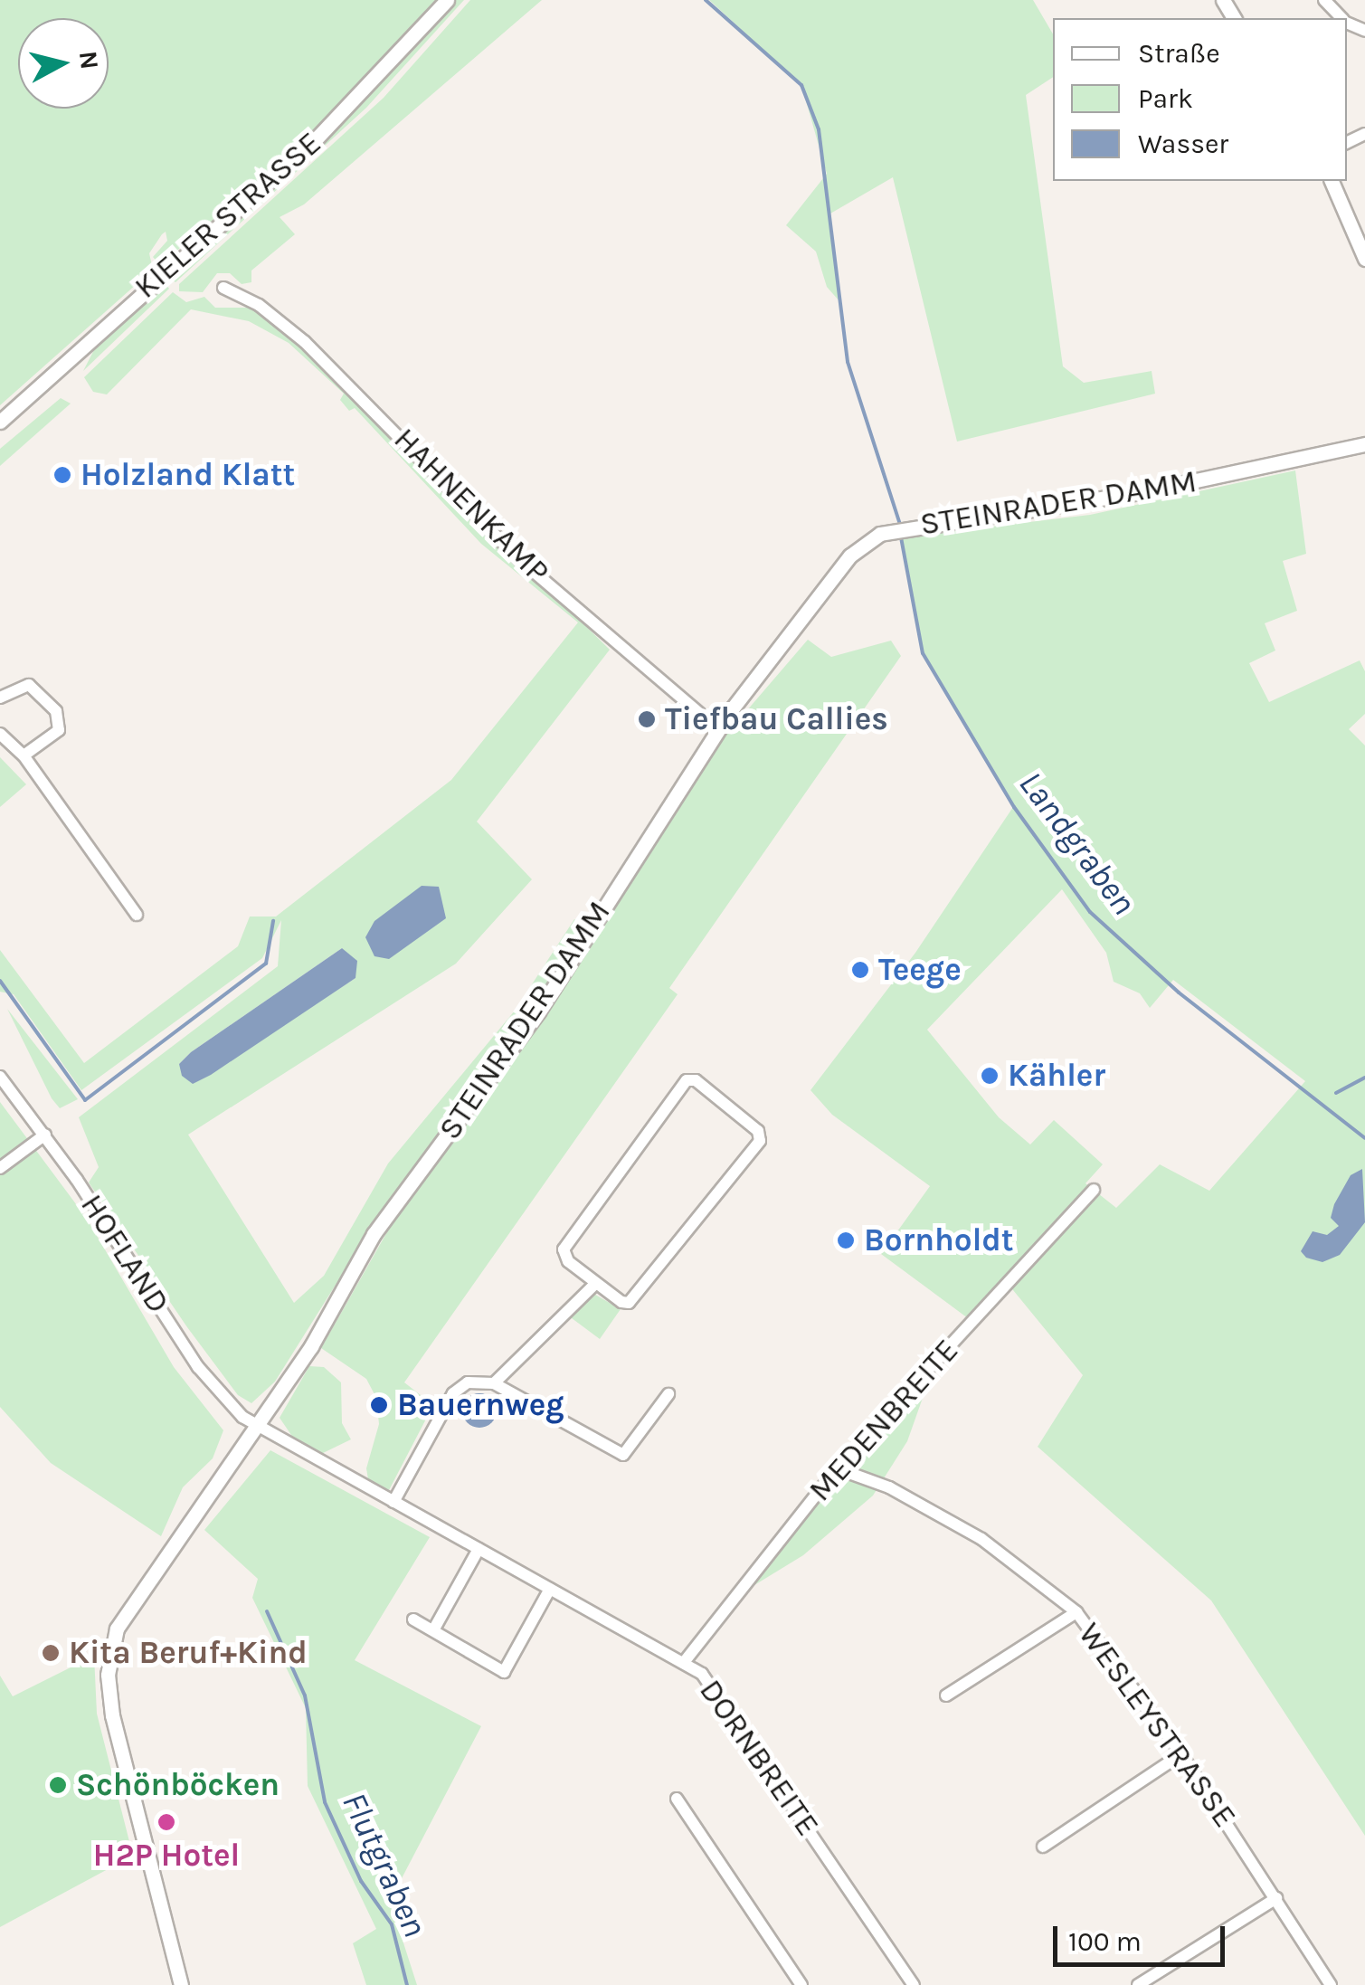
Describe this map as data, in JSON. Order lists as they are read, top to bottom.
{
  "streets": {
    "main road": ["KIELER STRASSE", "STEINRADER DAMM"],
    "street": [
      "HAHNENKAMP",
      "HOFLAND",
      "MEDENBREITE",
      "WESLEYSTRASSE",
      "DORNBREITE"
    ]
  },
  "crossings": [
    ["STEINRADER DAMM", "HAHNENKAMP"],
    ["STEINRADER DAMM", "HOFLAND"],
    ["STEINRADER DAMM", "DORNBREITE"],
    ["HOFLAND", "DORNBREITE"],
    ["MEDENBREITE", "WESLEYSTRASSE"],
    ["MEDENBREITE", "DORNBREITE"]
  ],
  "water": ["Landgraben", "Flutgraben"],
  "places": [
    "Holzland Klatt",
    "Tiefbau Callies",
    "Teege",
    "Kähler",
    "Bornholdt",
    "Bauernweg",
    "Kita Beruf+Kind",
    "Schönböcken",
    "H2P Hotel"
  ],
  "legend": ["Straße", "Park", "Wasser"],
  "scale_bar": "100 m",
  "north": "right"
}
